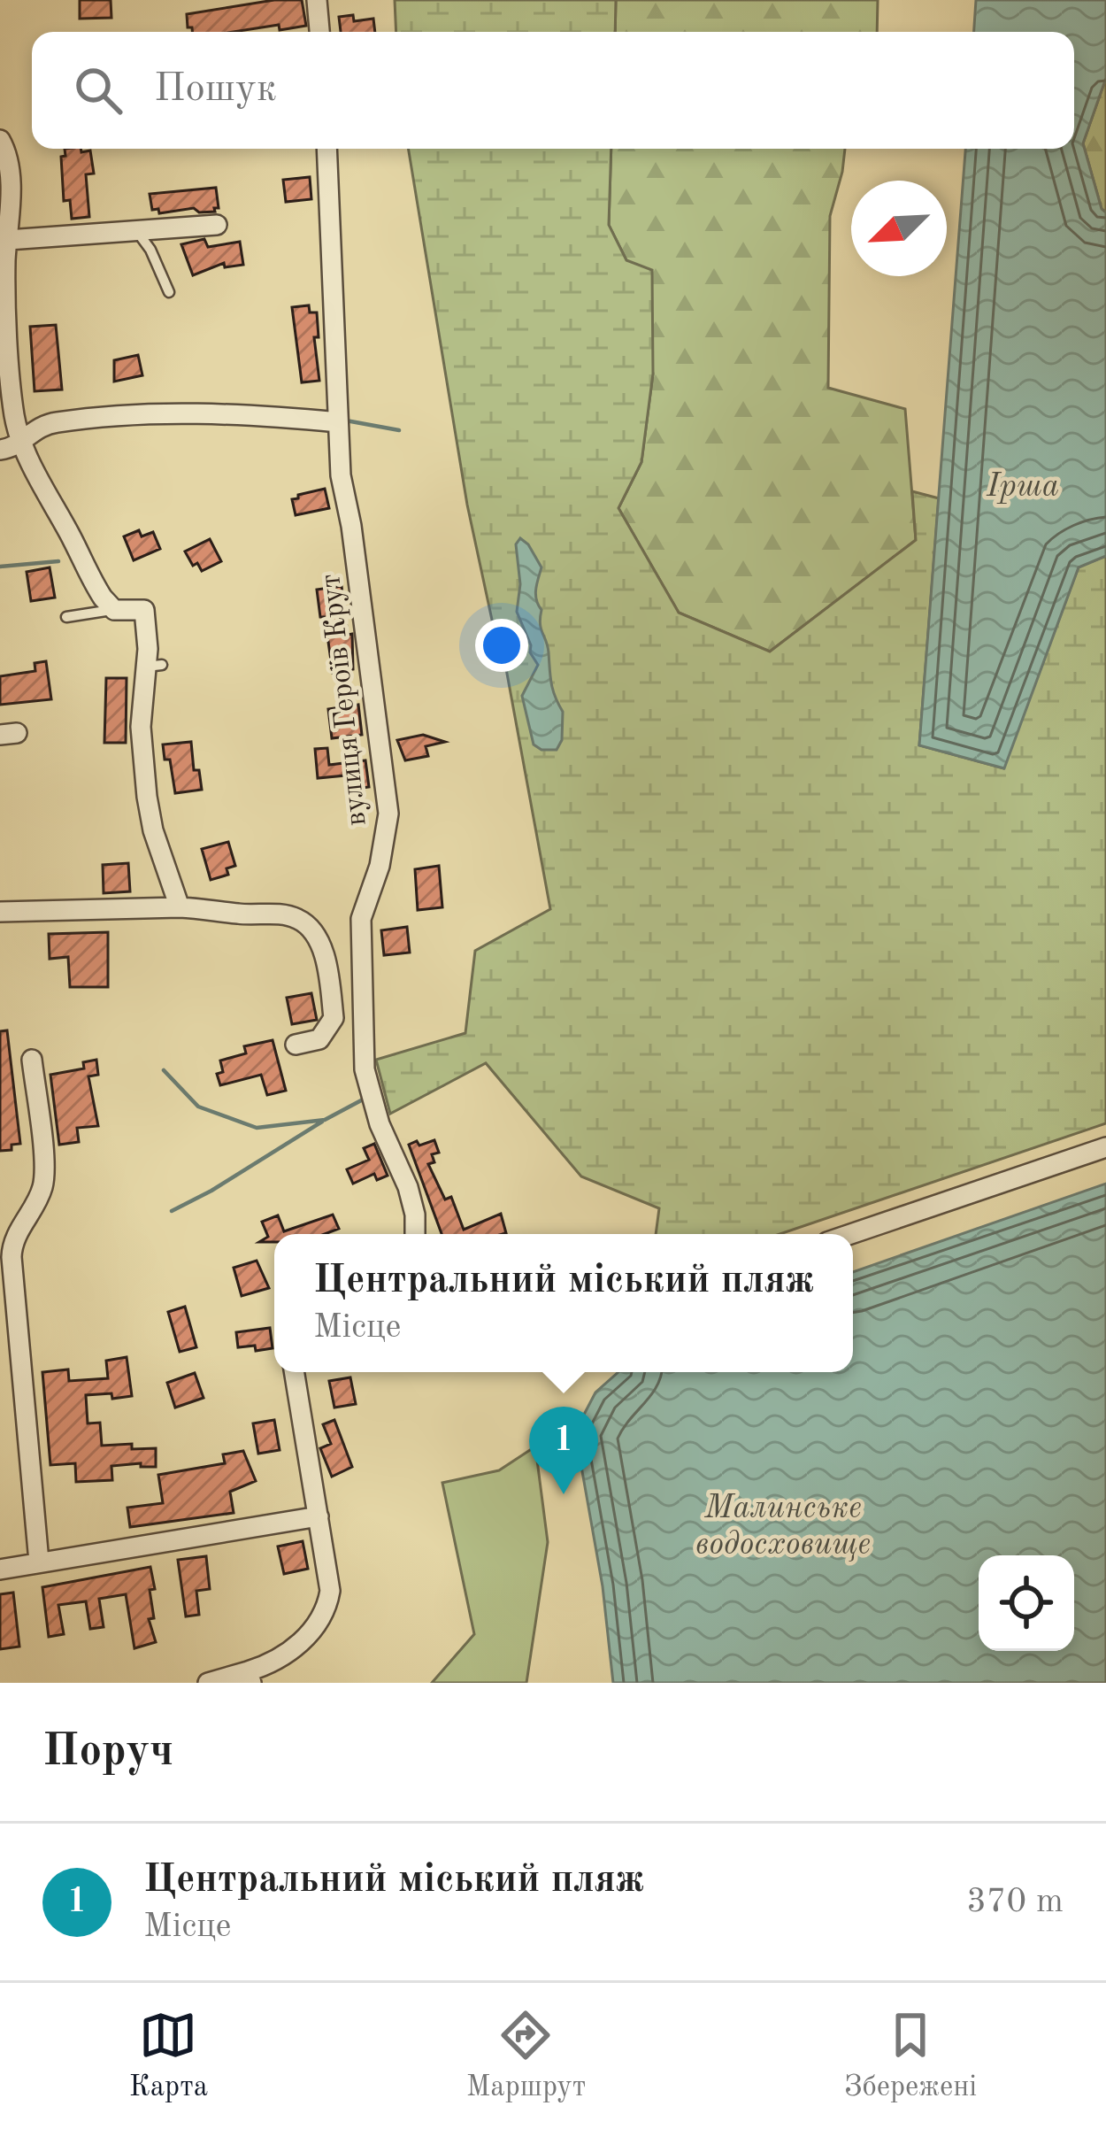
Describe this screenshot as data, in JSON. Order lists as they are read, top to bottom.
{
  "streets": {
    "street": ["вулиця Героїв Крут"]
  },
  "water": ["Ірша", "Малинське водосховище"],
  "north": "bottom left",
  "page": {
    "search": "Пошук",
    "popup": ["Центральний міський пляж", "Місце"],
    "pins": "1",
    "heading": "Поруч",
    "list": [
      {
        "mark": "1",
        "name": "Центральний міський пляж",
        "note": "Місце",
        "value": "370 m"
      }
    ],
    "nav": ["Карта", "Маршрут", "Збережені"]
  }
}
